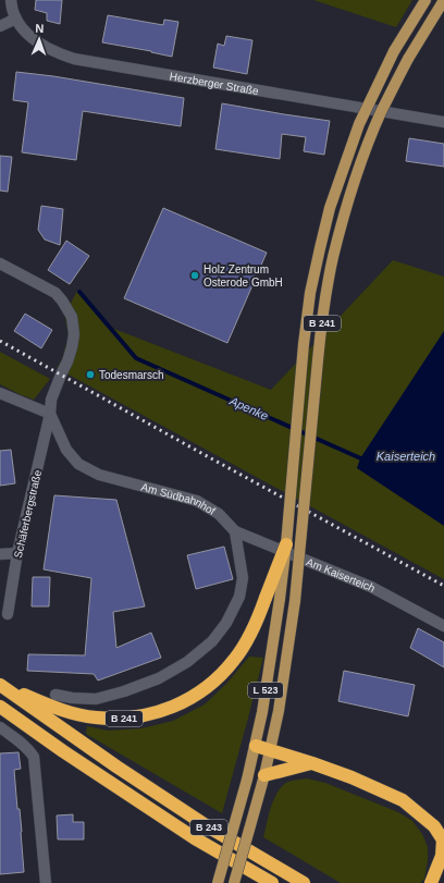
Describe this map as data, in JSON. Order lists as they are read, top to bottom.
{
  "streets": {
    "highway": ["B 241", "B 243"],
    "main road": ["L 523"],
    "street": [
      "Herzberger Straße",
      "Am Südbahnhof",
      "Schäferbergstraße",
      "Am Kaiserteich"
    ]
  },
  "crossings": [
    ["B 241", "L 523"],
    ["B 241", "B 243"],
    ["Am Südbahnhof", "Schäferbergstraße"],
    ["Am Südbahnhof", "Am Kaiserteich"]
  ],
  "water": ["Apenke", "Kaiserteich"],
  "places": ["Holz Zentrum Osterode GmbH", "Todesmarsch"],
  "north": "top"
}
